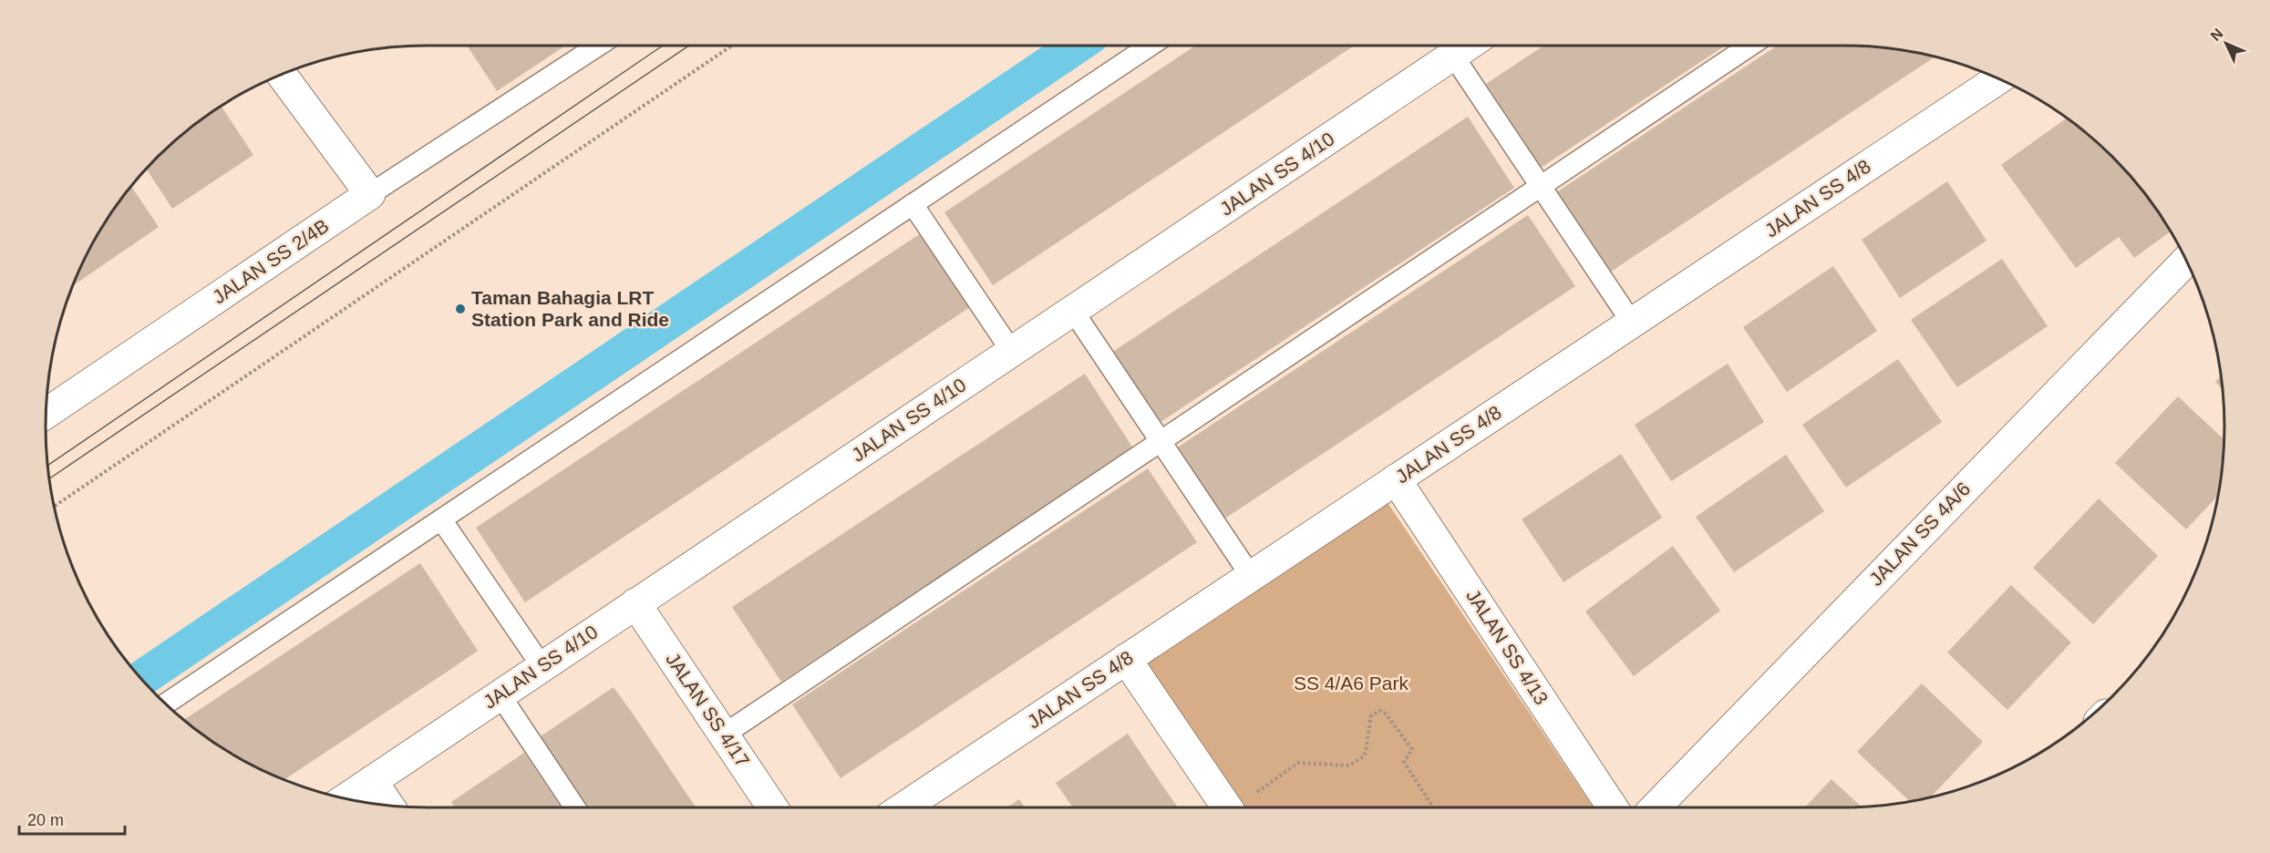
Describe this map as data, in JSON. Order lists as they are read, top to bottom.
{
  "streets": {
    "street": [
      "JALAN SS 4/10",
      "JALAN SS 4/8",
      "JALAN SS 2/4B",
      "JALAN SS 4A/6",
      "JALAN SS 4/13",
      "JALAN SS 4/17"
    ]
  },
  "crossings": [
    ["JALAN SS 4/10", "JALAN SS 4/17"],
    ["JALAN SS 4/8", "JALAN SS 4/13"]
  ],
  "parks": ["SS 4/A6 Park"],
  "places": ["Taman Bahagia LRT Station Park and Ride"],
  "scale_bar": "20 m",
  "north": "top left"
}
